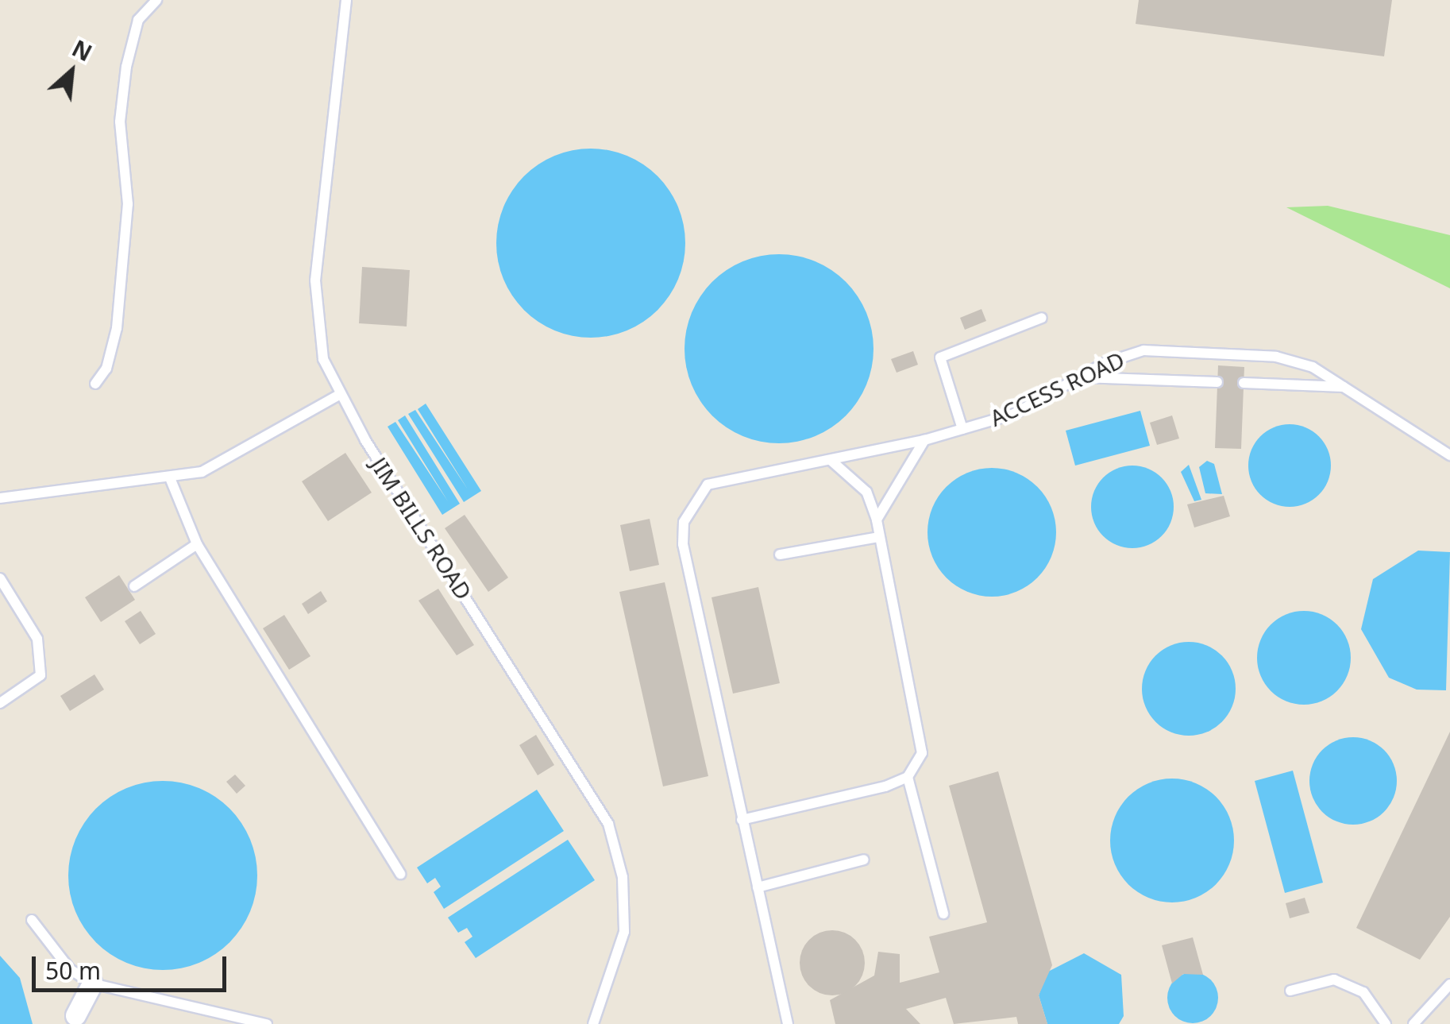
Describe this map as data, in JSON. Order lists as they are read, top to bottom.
{
  "streets": {
    "lane": ["ACCESS ROAD", "JIM BILLS ROAD"]
  },
  "scale_bar": "50 m",
  "north": "top right"
}
